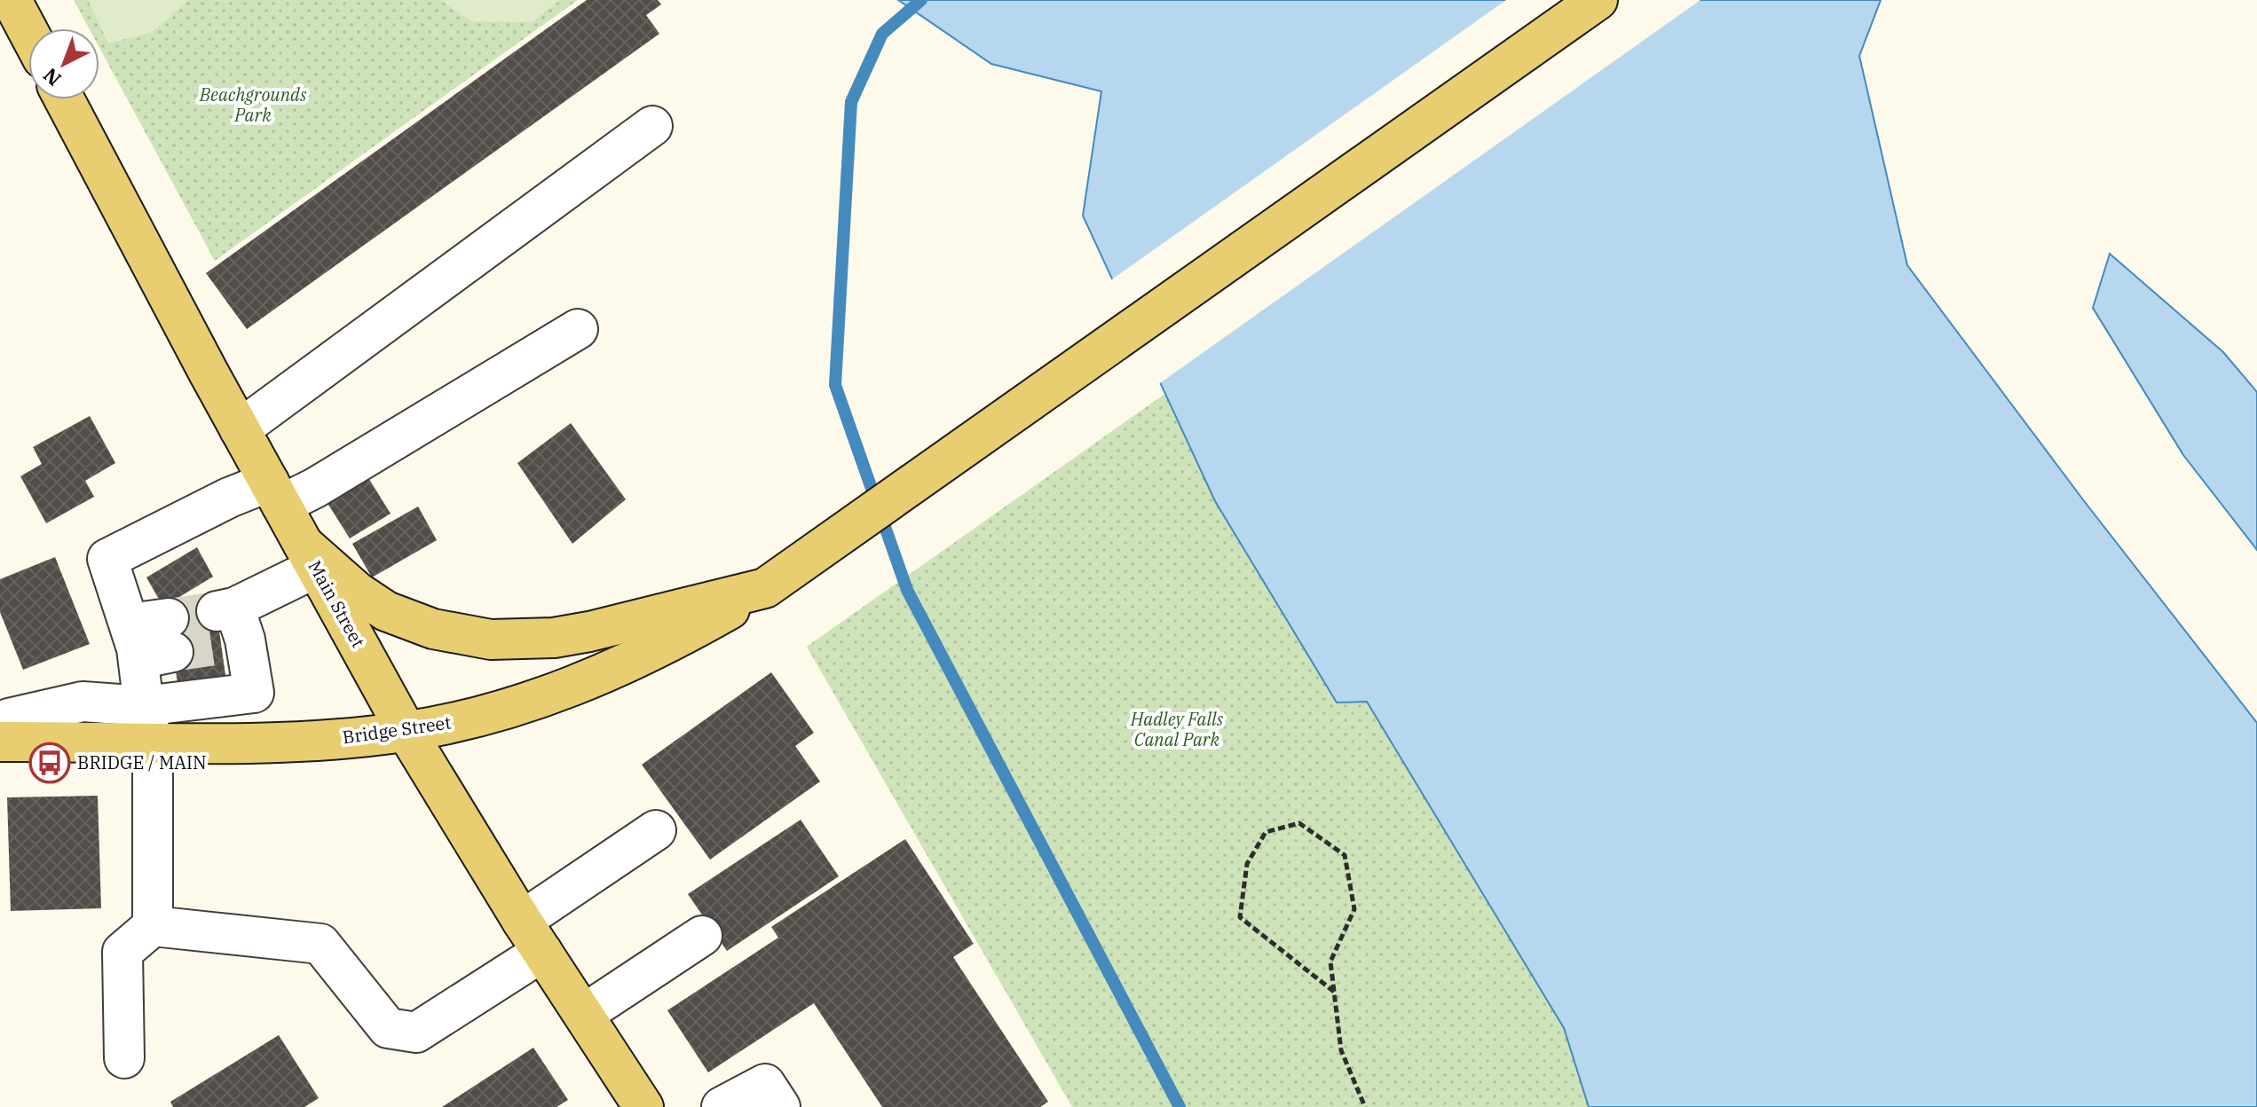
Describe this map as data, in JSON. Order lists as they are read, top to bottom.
{
  "streets": {
    "main road": ["Main Street", "Bridge Street"]
  },
  "crossings": [
    ["Main Street", "Bridge Street"]
  ],
  "parks": ["Beachgrounds Park", "Hadley Falls Canal Park"],
  "places": {
    "bus stop": ["BRIDGE / MAIN"]
  },
  "north": "bottom left"
}
